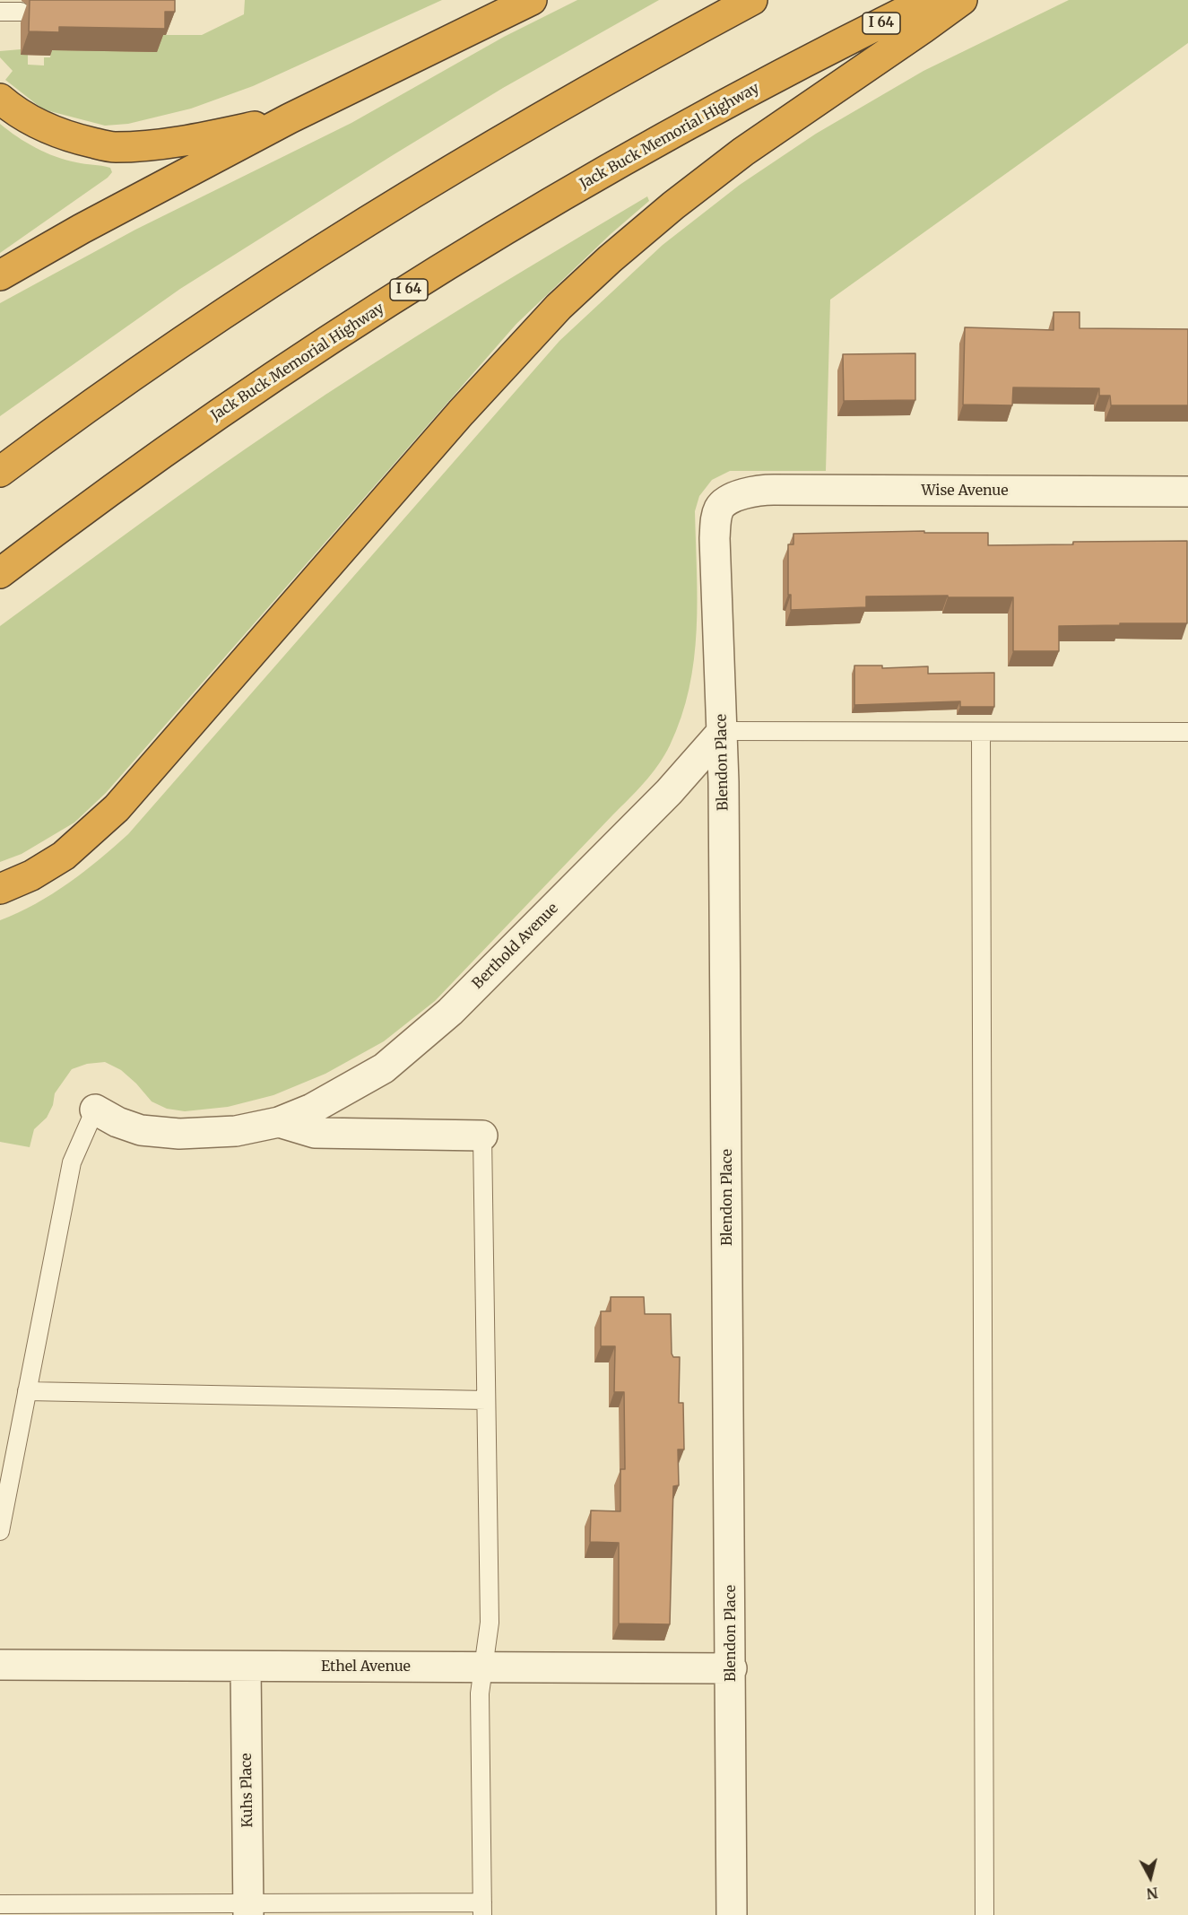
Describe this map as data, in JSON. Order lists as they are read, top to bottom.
{
  "streets": {
    "highway": ["I 64", "Jack Buck Memorial Highway"],
    "street": [
      "Wise Avenue",
      "Blendon Place",
      "Berthold Avenue",
      "Ethel Avenue",
      "Kuhs Place"
    ]
  },
  "crossings": [
    ["Wise Avenue", "Blendon Place"],
    ["Blendon Place", "Berthold Avenue"],
    ["Blendon Place", "Ethel Avenue"],
    ["Ethel Avenue", "Kuhs Place"]
  ],
  "north": "bottom"
}
